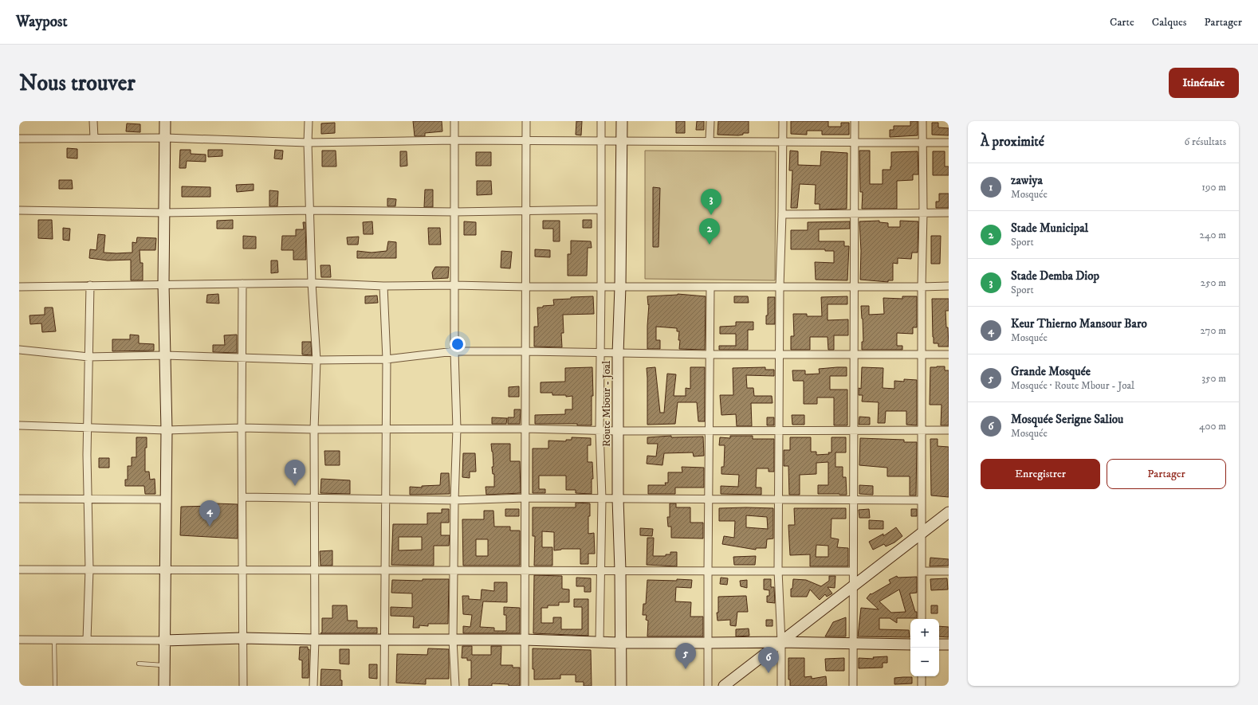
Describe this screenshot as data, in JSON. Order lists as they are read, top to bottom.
{
  "streets": {
    "main road": ["Route Mbour - Joal"]
  },
  "page": {
    "header": "Waypost",
    "nav": ["Carte", "Calques", "Partager"],
    "buttons": [
      "Itinéraire",
      ["Enregistrer", "Partager"]
    ],
    "title": "Nous trouver",
    "heading": ["À proximité", "6 résultats"],
    "list": [
      {
        "mark": "1",
        "name": "zawiya",
        "note": "Mosquée",
        "value": "190 m"
      },
      {
        "mark": "2",
        "name": "Stade Municipal",
        "note": "Sport",
        "value": "240 m"
      },
      {
        "mark": "3",
        "name": "Stade Demba Diop",
        "note": "Sport",
        "value": "250 m"
      },
      {
        "mark": "4",
        "name": "Keur Thierno Mansour Baro",
        "note": "Mosquée",
        "value": "270 m"
      },
      {
        "mark": "5",
        "name": "Grande Mosquée",
        "note": "Mosquée · Route Mbour - Joal",
        "value": "350 m"
      },
      {
        "mark": "6",
        "name": "Mosquée Serigne Saliou",
        "note": "Mosquée",
        "value": "400 m"
      }
    ],
    "pins": [
      "3",
      "2",
      "1",
      "4",
      "5",
      "6"
    ],
    "map_buttons": ["+", "−"]
  }
}
